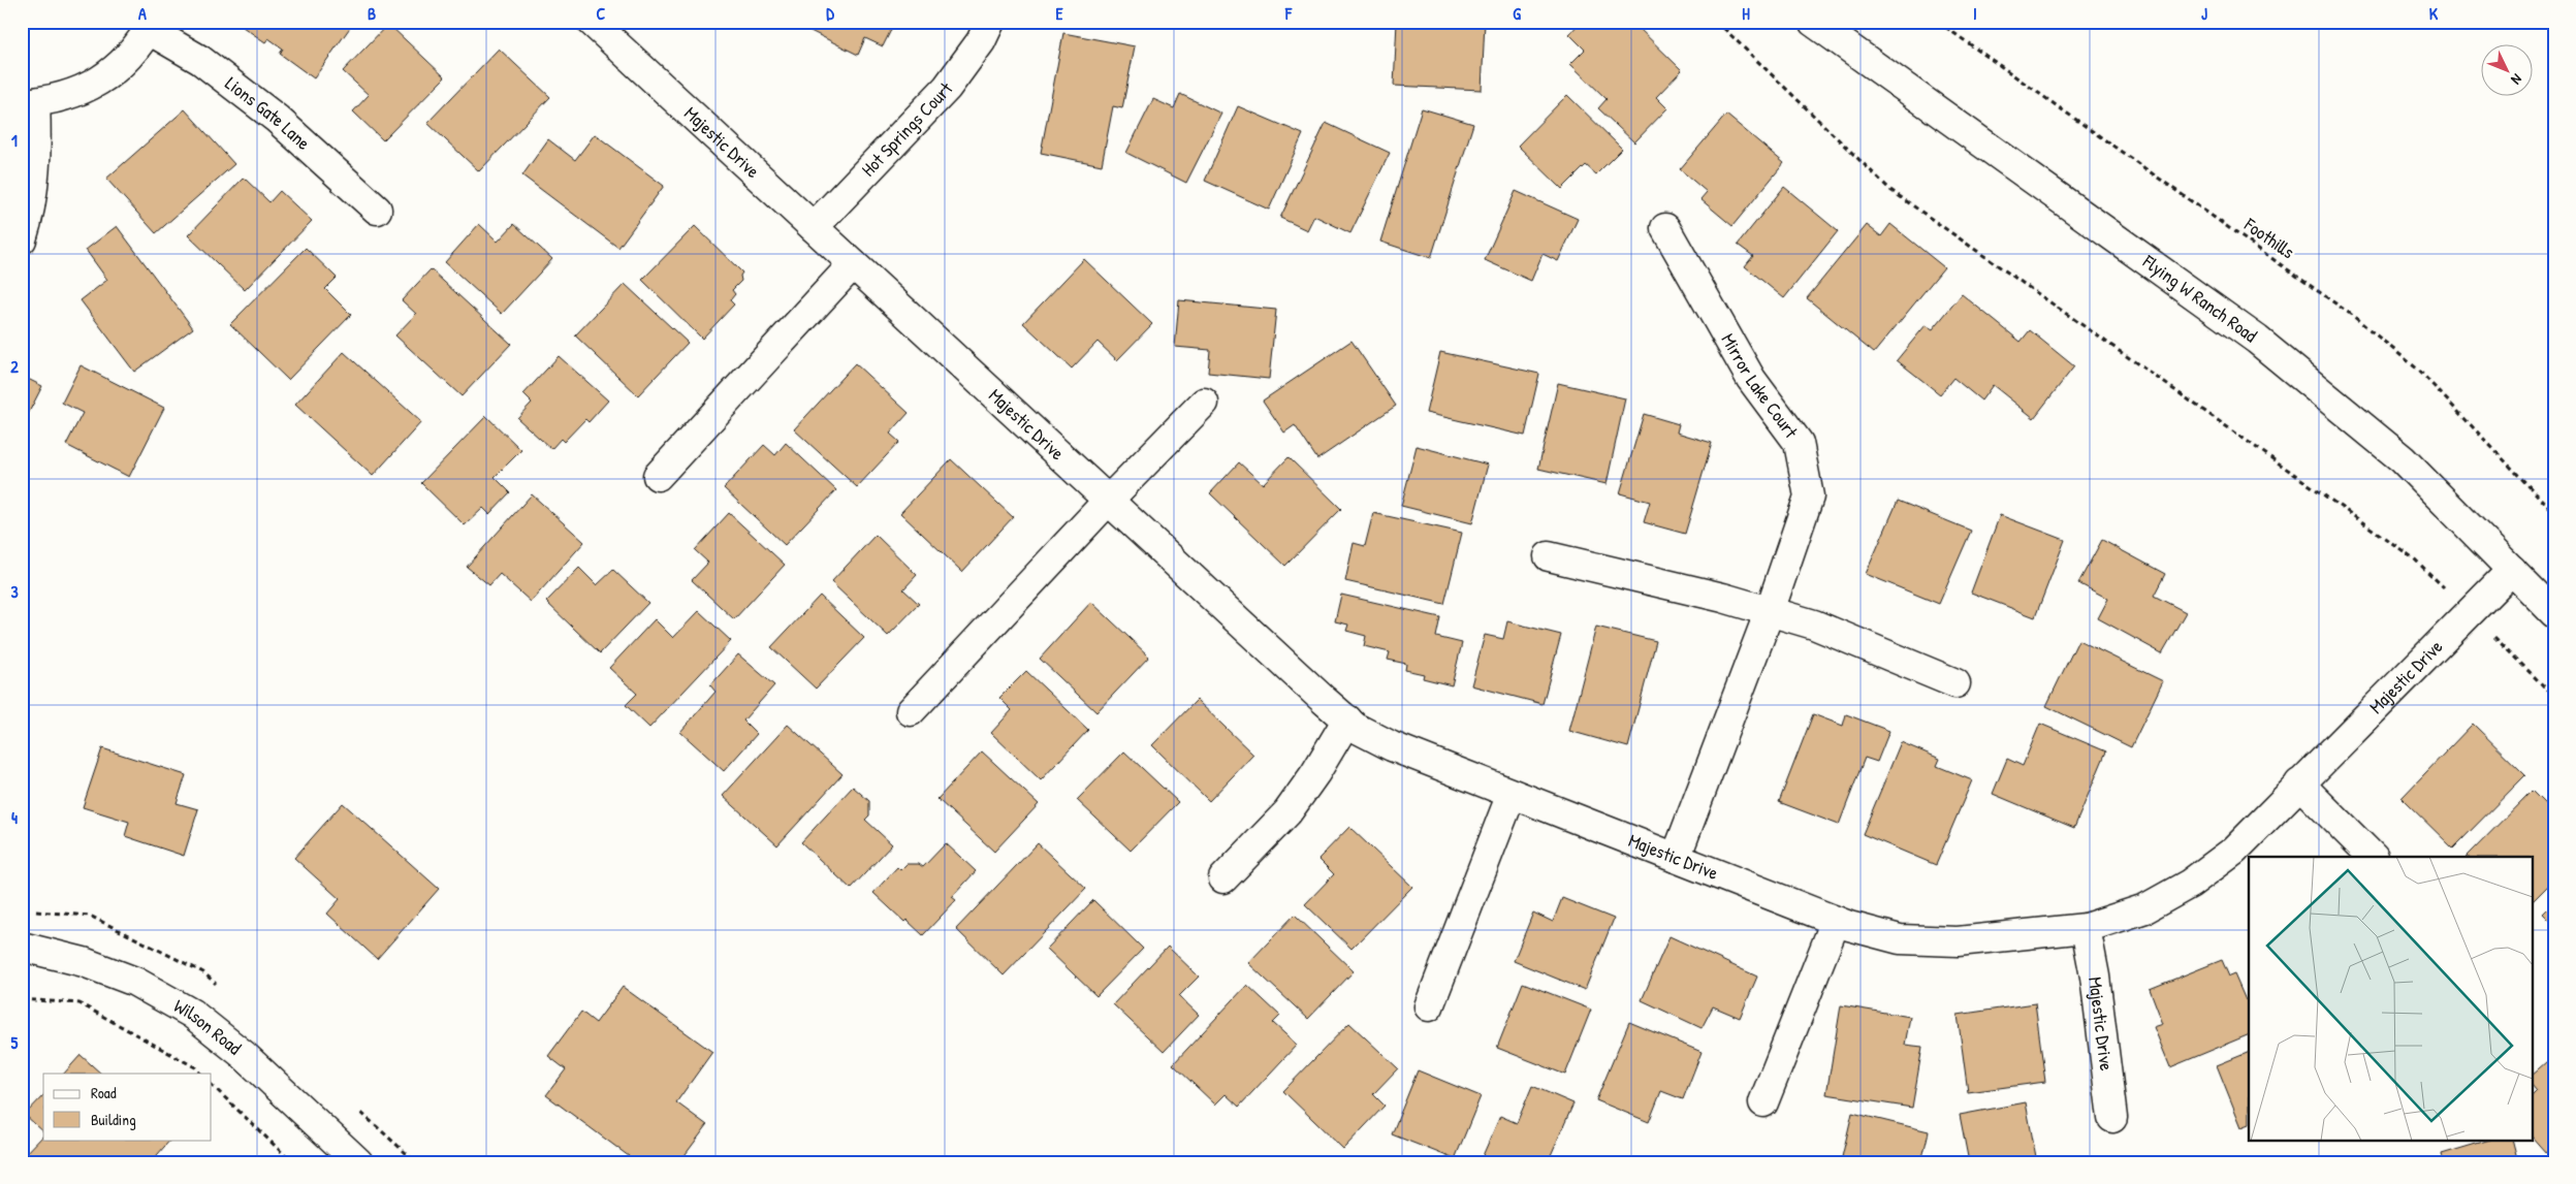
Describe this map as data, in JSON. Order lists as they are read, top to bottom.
{
  "streets": {
    "street": [
      "Lions Gate Lane",
      "Hot Springs Court",
      "Majestic Drive",
      "Flying W Ranch Road",
      "Mirror Lake Court",
      "Wilson Road"
    ],
    "path": ["Foothills"]
  },
  "crossings": [
    ["Hot Springs Court", "Majestic Drive"],
    ["Majestic Drive", "Flying W Ranch Road"],
    ["Majestic Drive", "Mirror Lake Court"]
  ],
  "legend": ["Road", "Building"],
  "north": "bottom right",
  "grid": {
    "columns": [
      "A",
      "B",
      "C",
      "D",
      "E",
      "F",
      "G",
      "H",
      "I",
      "J",
      "K"
    ],
    "rows": [
      "1",
      "2",
      "3",
      "4",
      "5"
    ]
  }
}
